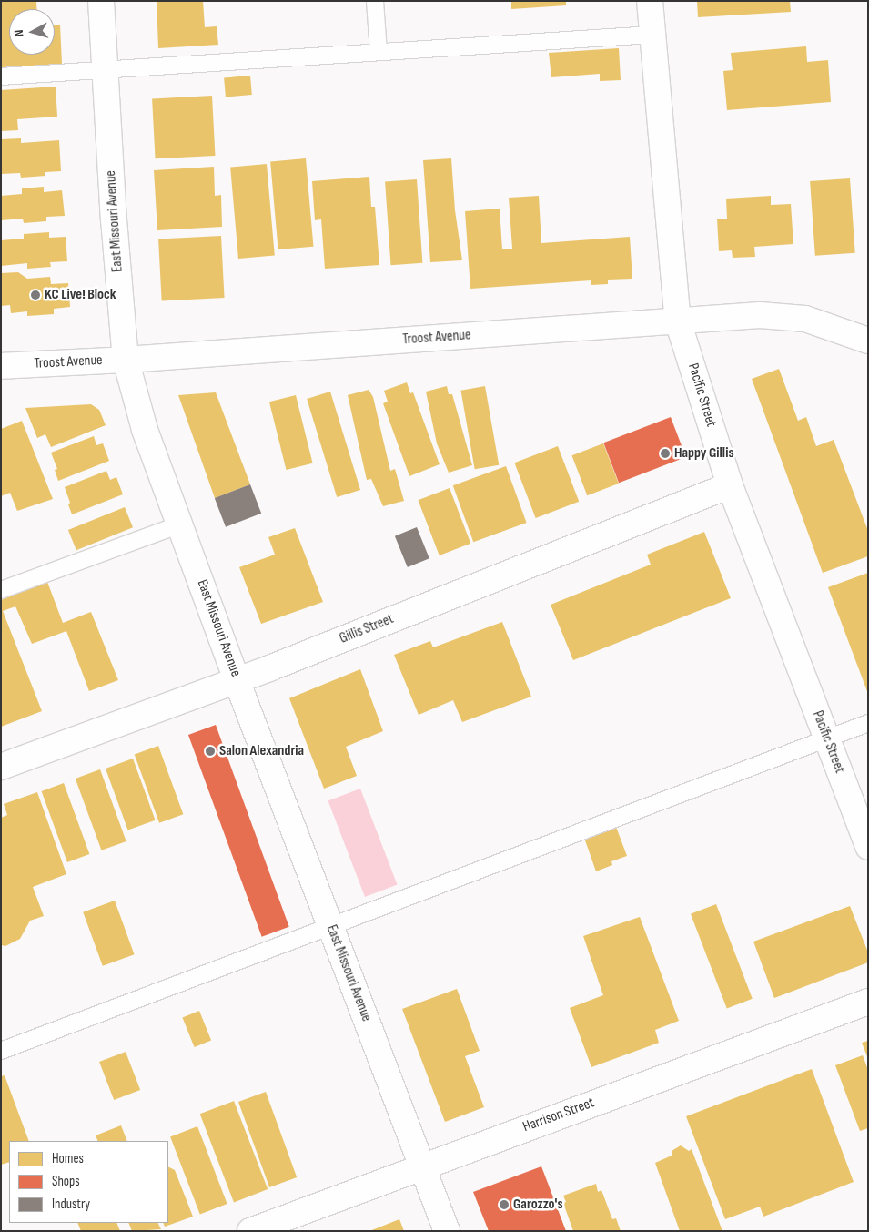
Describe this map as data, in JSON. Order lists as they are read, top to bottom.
{
  "streets": {
    "street": [
      "East Missouri Avenue",
      "Troost Avenue",
      "Pacific Street",
      "Gillis Street",
      "Harrison Street"
    ]
  },
  "crossings": [
    ["East Missouri Avenue", "Troost Avenue"],
    ["East Missouri Avenue", "Gillis Street"],
    ["East Missouri Avenue", "Harrison Street"],
    ["Troost Avenue", "Pacific Street"],
    ["Pacific Street", "Gillis Street"]
  ],
  "places": [
    "KC Live! Block",
    "Happy Gillis",
    "Salon Alexandria",
    "Garozzo's"
  ],
  "legend": ["Homes", "Shops", "Industry"],
  "north": "left"
}
